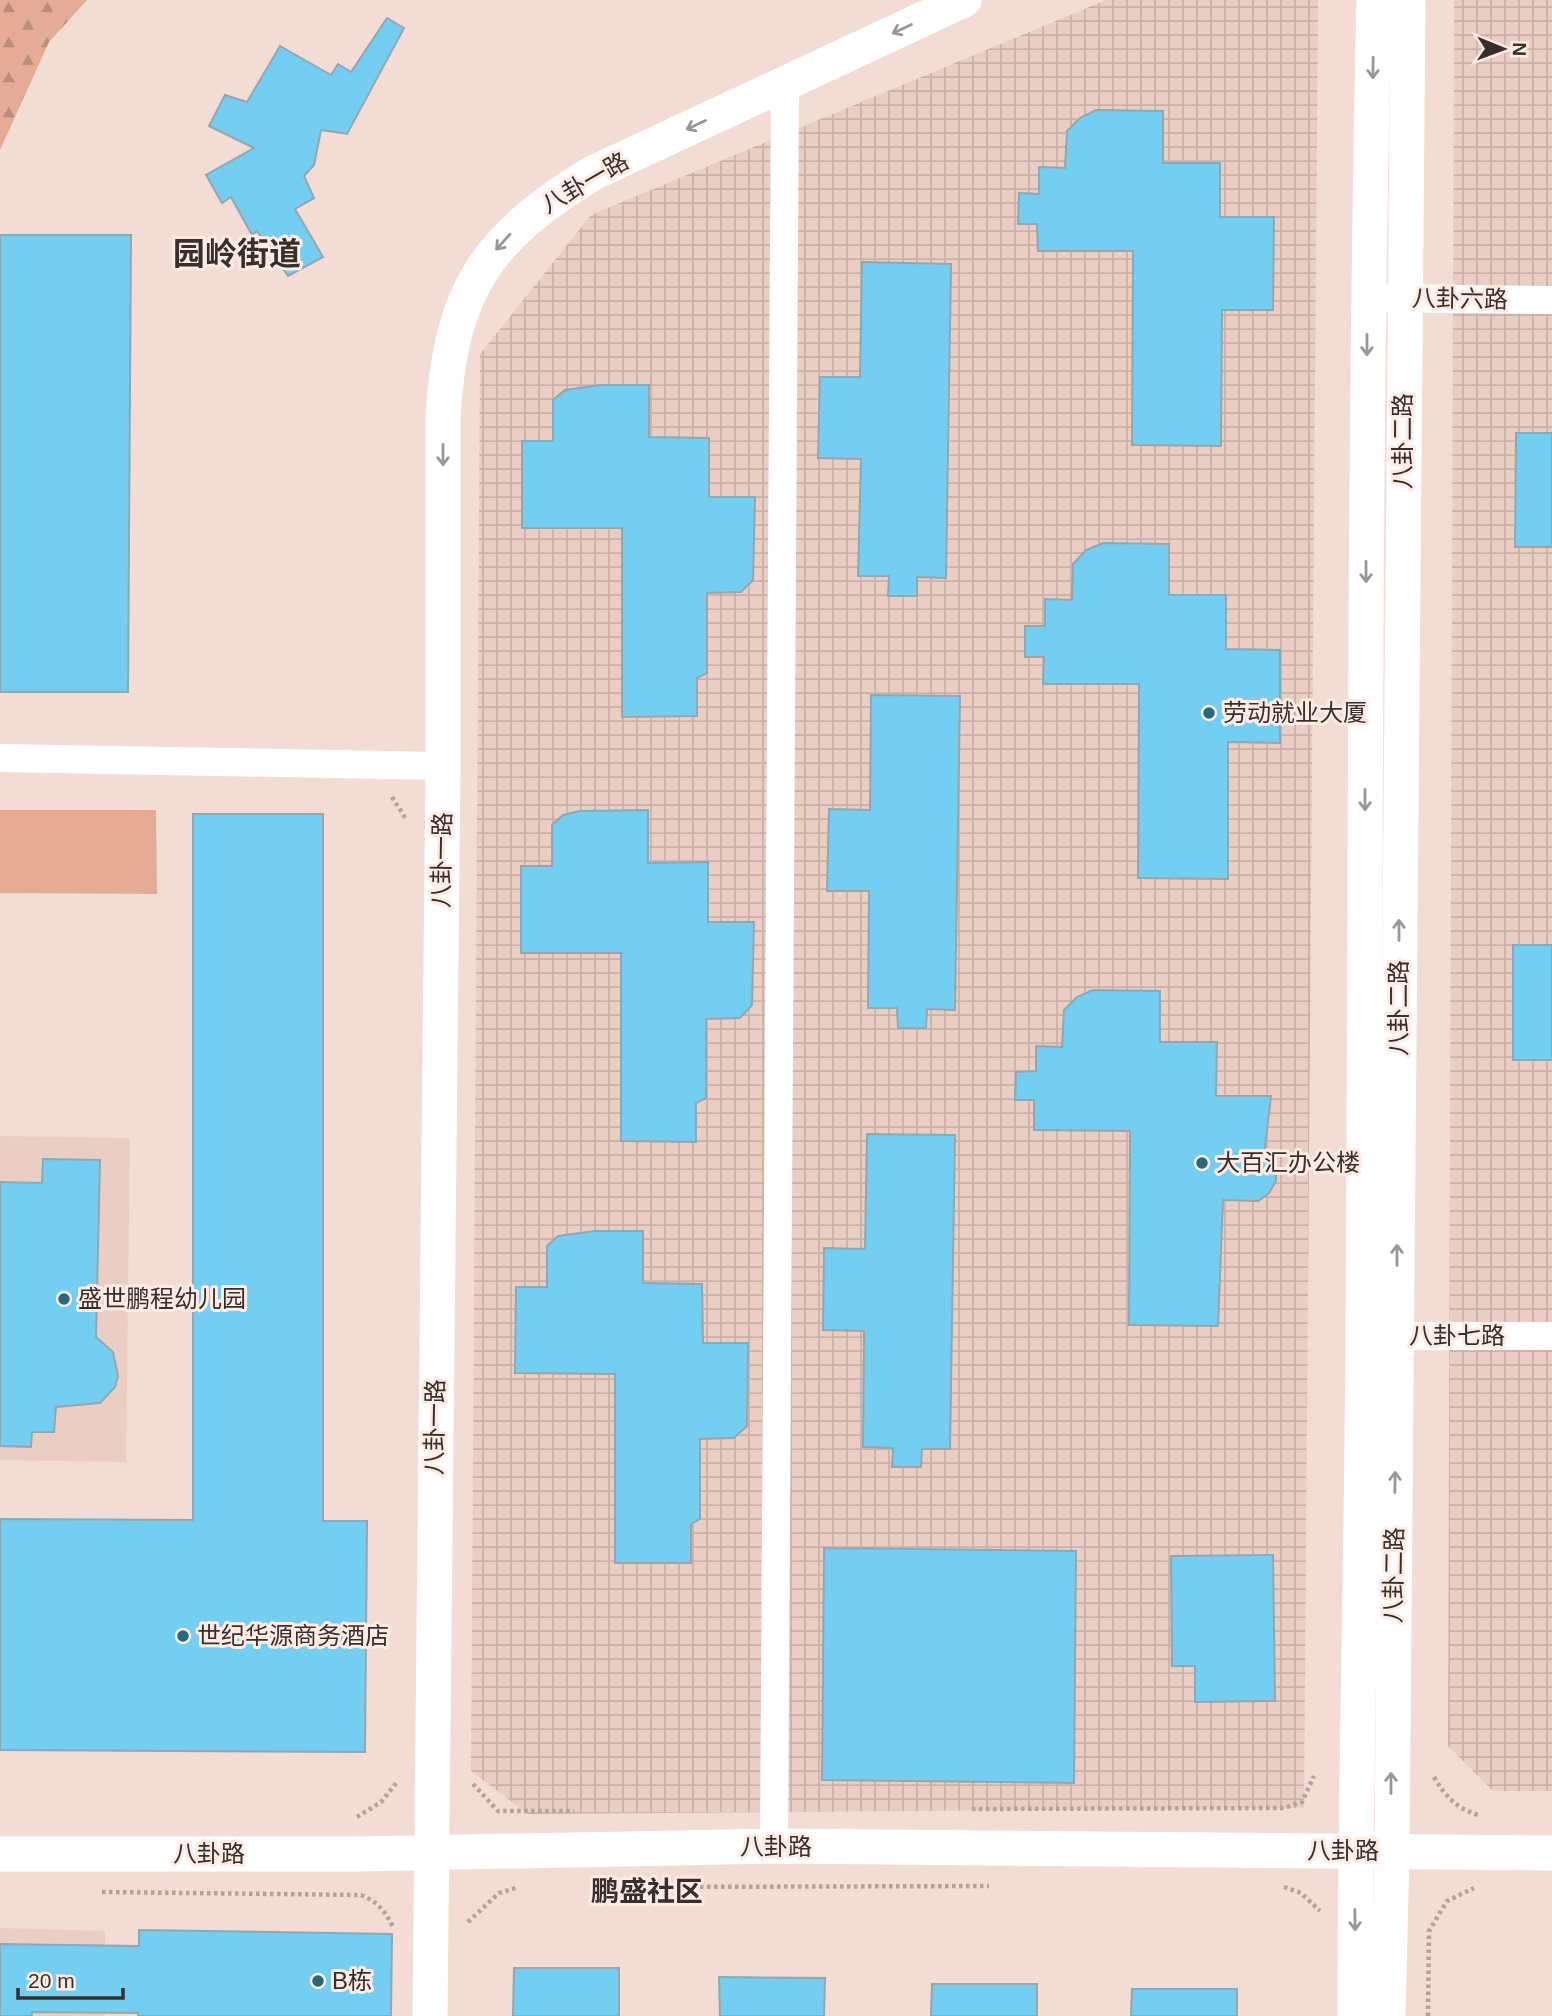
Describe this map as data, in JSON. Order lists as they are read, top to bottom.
{
  "streets": {
    "street": [
      "八卦一路",
      "八卦六路",
      "八卦二路",
      "八卦七路",
      "八卦路"
    ]
  },
  "crossings": [
    ["八卦一路", "八卦路"],
    ["八卦六路", "八卦二路"],
    ["八卦二路", "八卦七路"],
    ["八卦二路", "八卦路"]
  ],
  "one_way": ["八卦一路"],
  "districts": ["园岭街道", "鹏盛社区"],
  "places": [
    "劳动就业大厦",
    "大百汇办公楼",
    "盛世鹏程幼儿园",
    "世纪华源商务酒店",
    "B栋"
  ],
  "scale_bar": "20 m",
  "north": "right"
}
